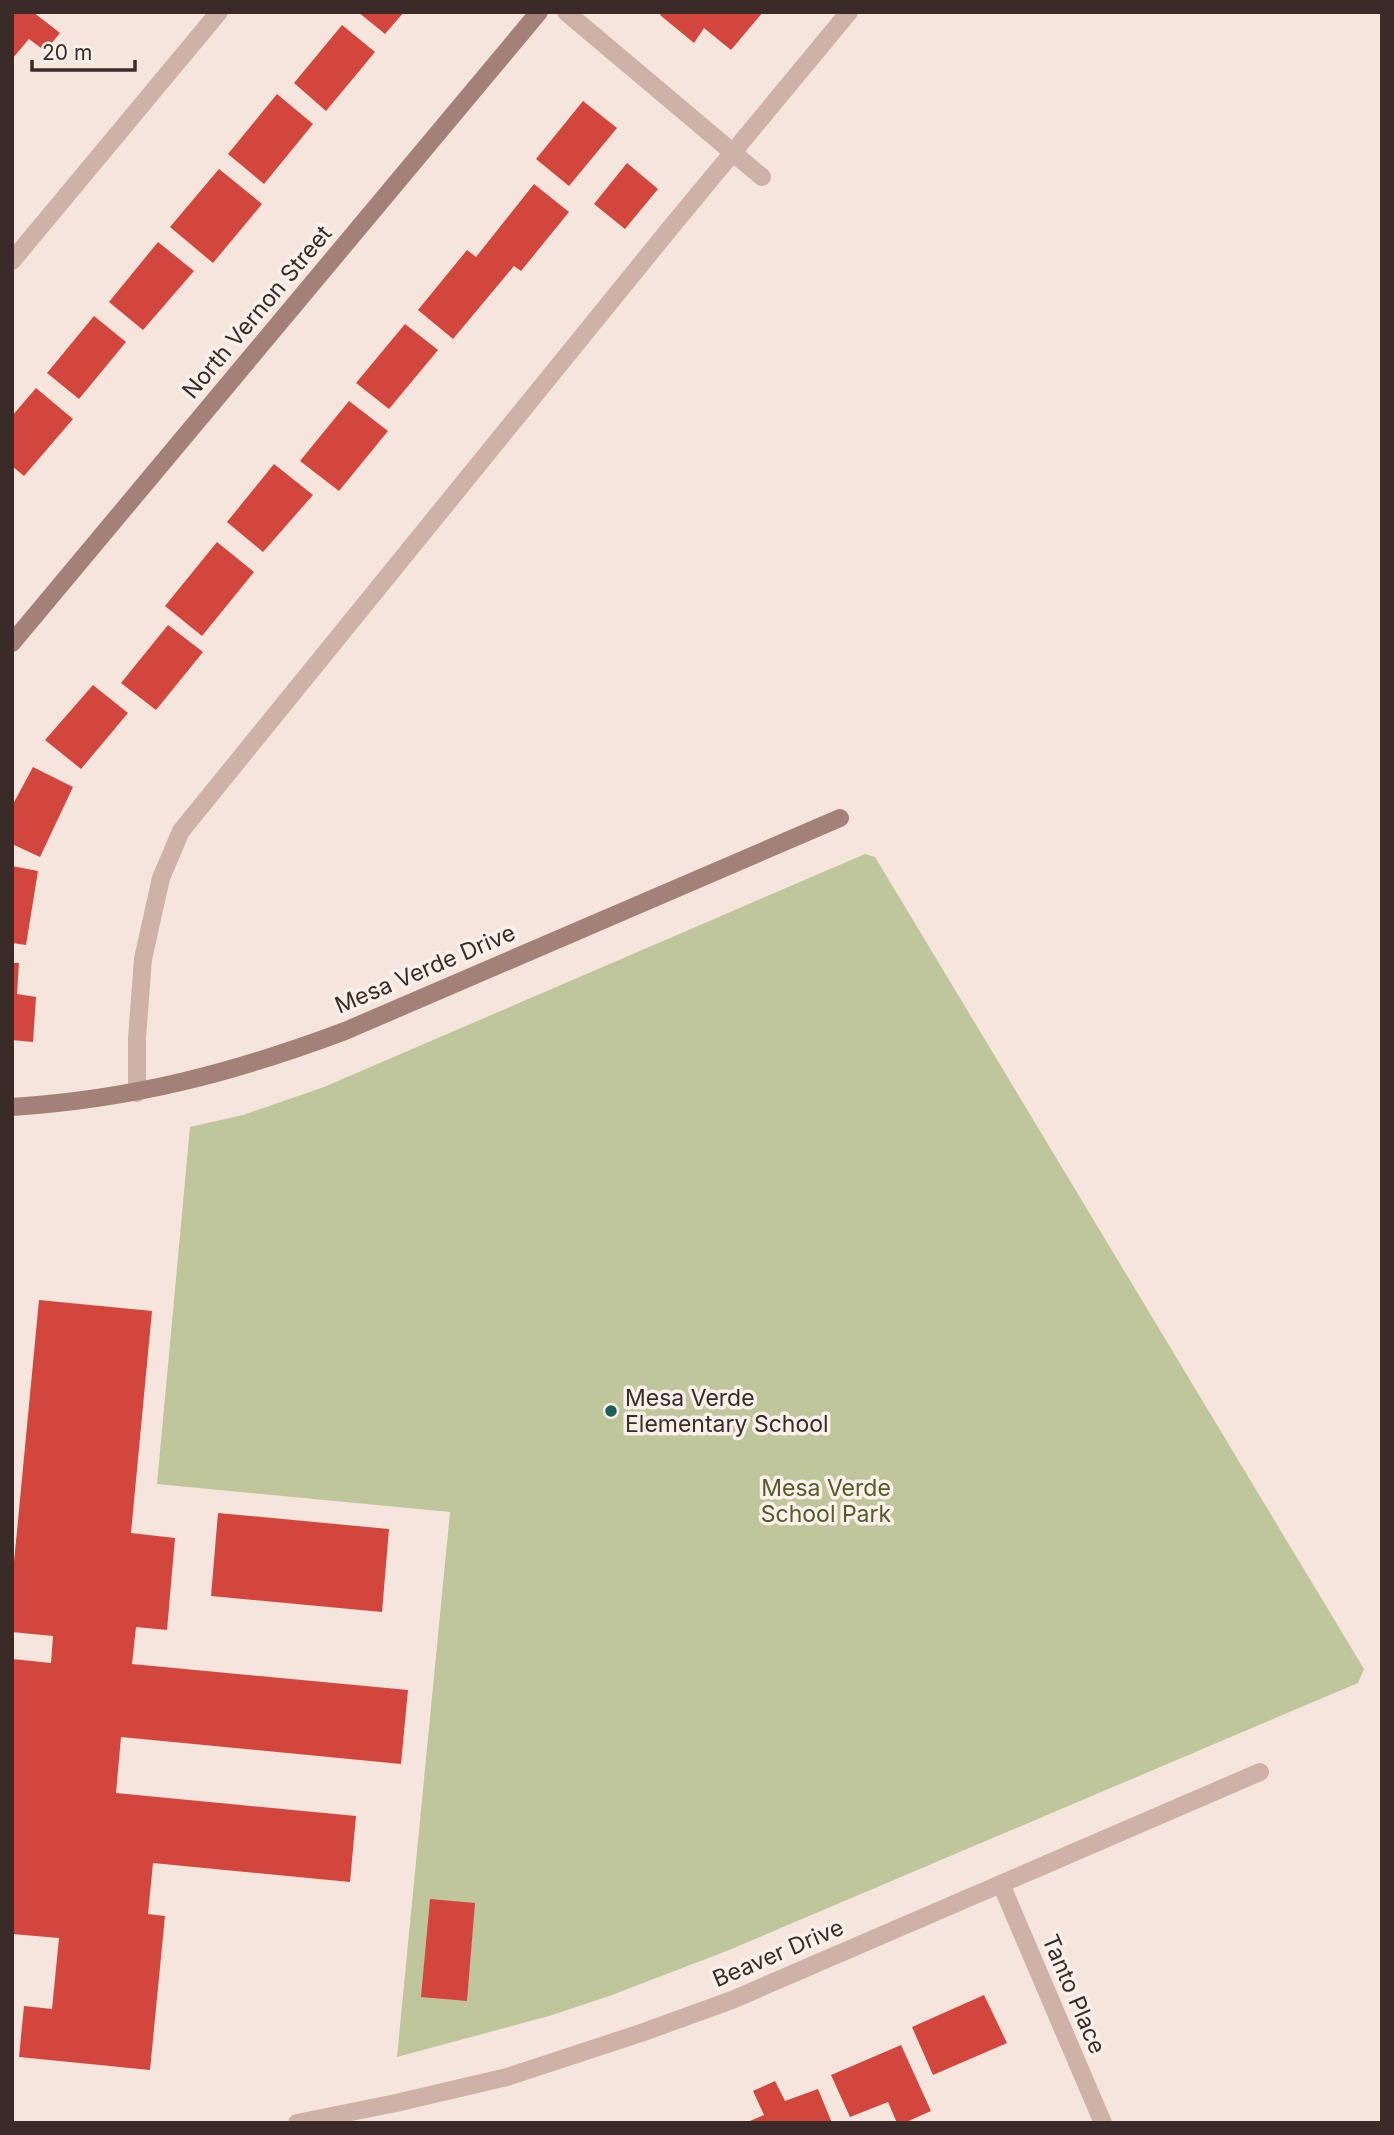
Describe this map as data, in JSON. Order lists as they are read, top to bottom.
{
  "streets": {
    "street": [
      "North Vernon Street",
      "Mesa Verde Drive",
      "Beaver Drive",
      "Tanto Place"
    ]
  },
  "crossings": [
    ["Beaver Drive", "Tanto Place"]
  ],
  "parks": ["Mesa Verde School Park"],
  "places": ["Mesa Verde Elementary School"],
  "scale_bar": "20 m"
}
